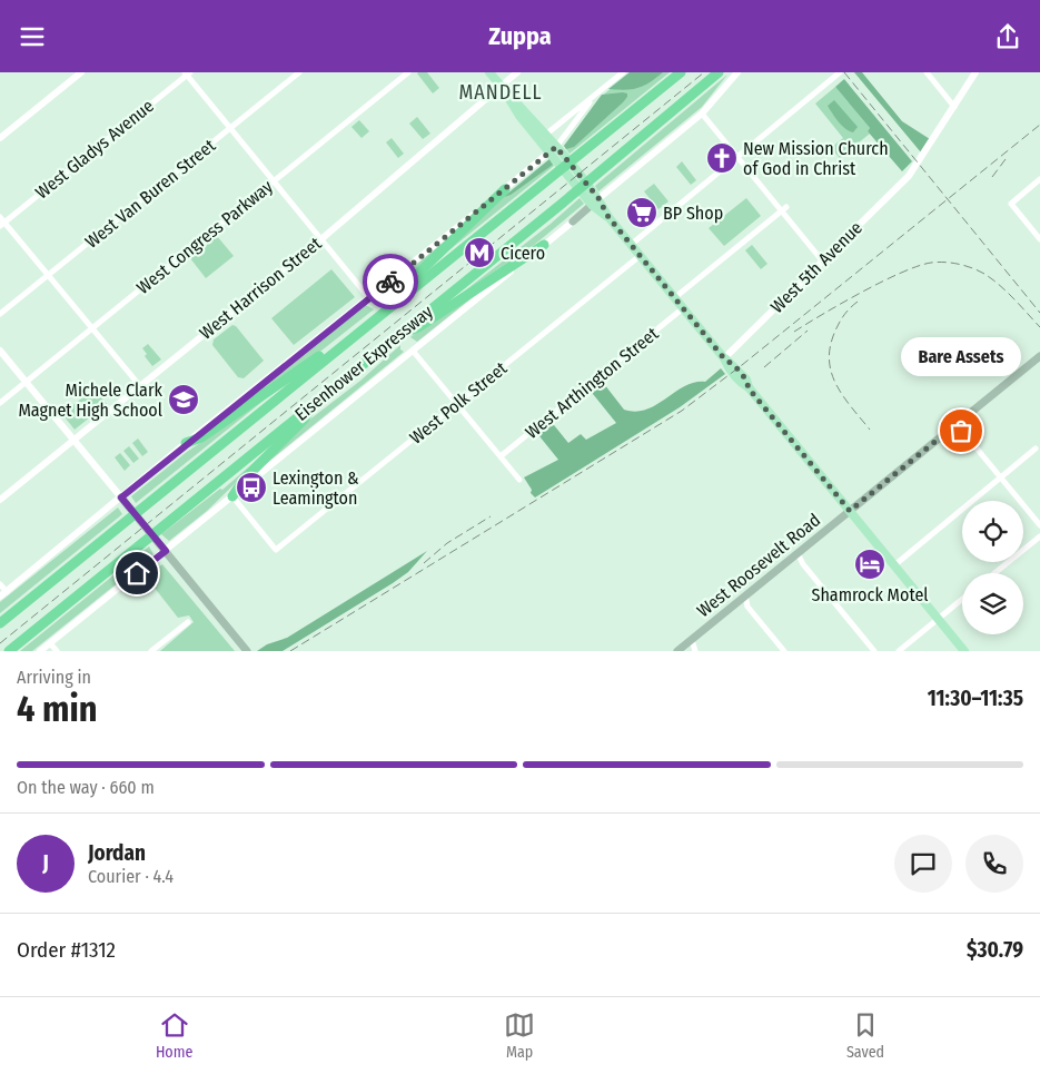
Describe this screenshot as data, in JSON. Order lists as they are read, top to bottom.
{
  "streets": {
    "highway": ["Eisenhower Expressway"],
    "main road": ["West Roosevelt Road"],
    "street": [
      "West Gladys Avenue",
      "West Van Buren Street",
      "West Congress Parkway",
      "West 5th Avenue",
      "West Harrison Street",
      "West Arthington Street",
      "West Polk Street"
    ]
  },
  "districts": ["MANDELL"],
  "places": {
    "church": ["New Mission Church of God in Christ"],
    "supermarket": ["BP Shop"],
    "metro station": ["Cicero"],
    "school or university": ["Michele Clark Magnet High School"],
    "other": ["Bare Assets"],
    "bus stop": ["Lexington & Leamington"],
    "hotel": ["Shamrock Motel"]
  },
  "page": {
    "header": "Zuppa",
    "bubble": "Bare Assets",
    "heading": ["4 min", "Arriving in", "11:30–11:35"],
    "panel": [
      "Jordan",
      "Courier · 4.4",
      "Order #1312",
      "$30.79"
    ],
    "bar": "On the way · 660 m",
    "round": "J",
    "tabs": ["Home", "Map", "Saved"]
  }
}
